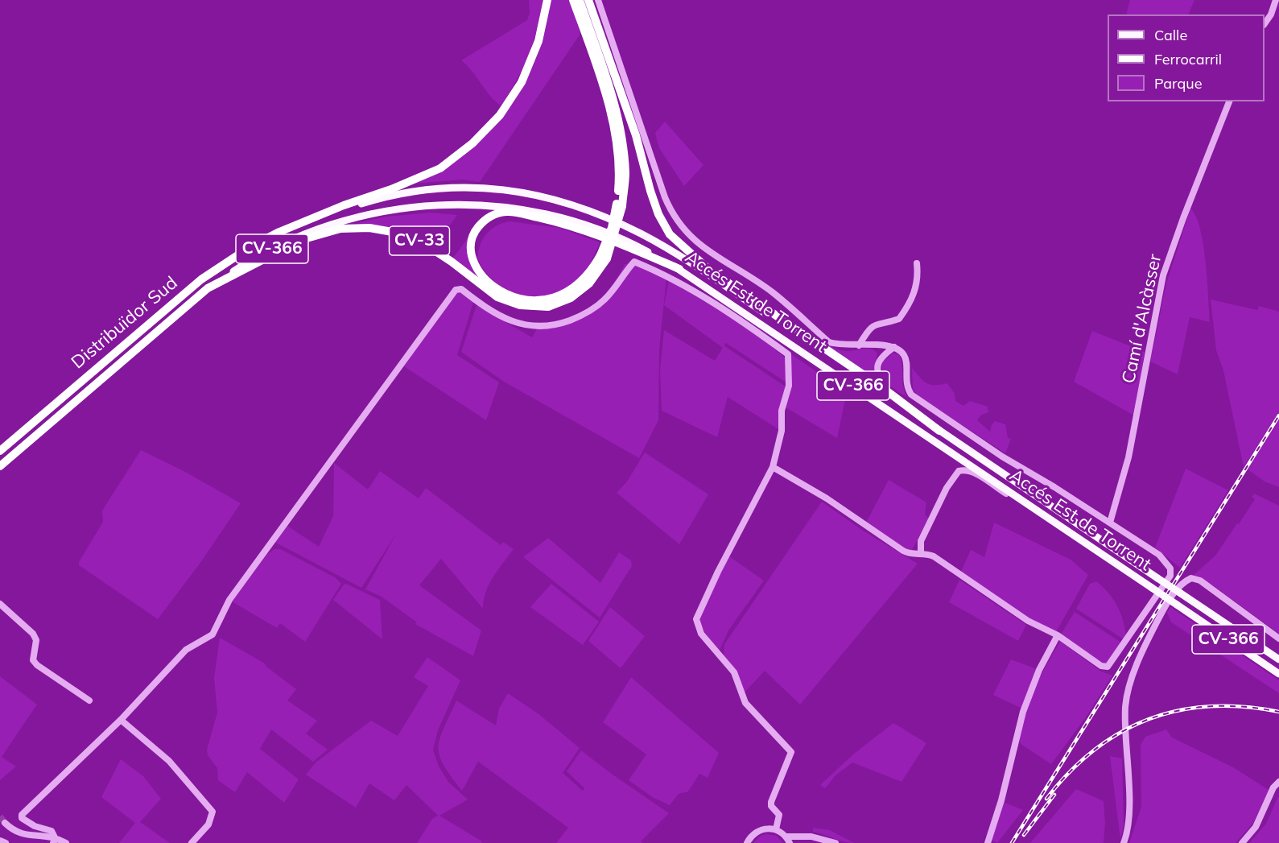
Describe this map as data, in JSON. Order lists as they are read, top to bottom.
{
  "streets": {
    "highway": ["CV-33", "Distribuïdor Sud"],
    "main road": ["CV-366", "Accés Est de Torrent"],
    "street": ["Camí d'Alcàsser"]
  },
  "crossings": [
    ["CV-33", "Accés Est de Torrent"],
    ["CV-33", "Distribuïdor Sud"],
    ["Accés Est de Torrent", "Distribuïdor Sud"]
  ],
  "legend": ["Calle", "Ferrocarril", "Parque"]
}
